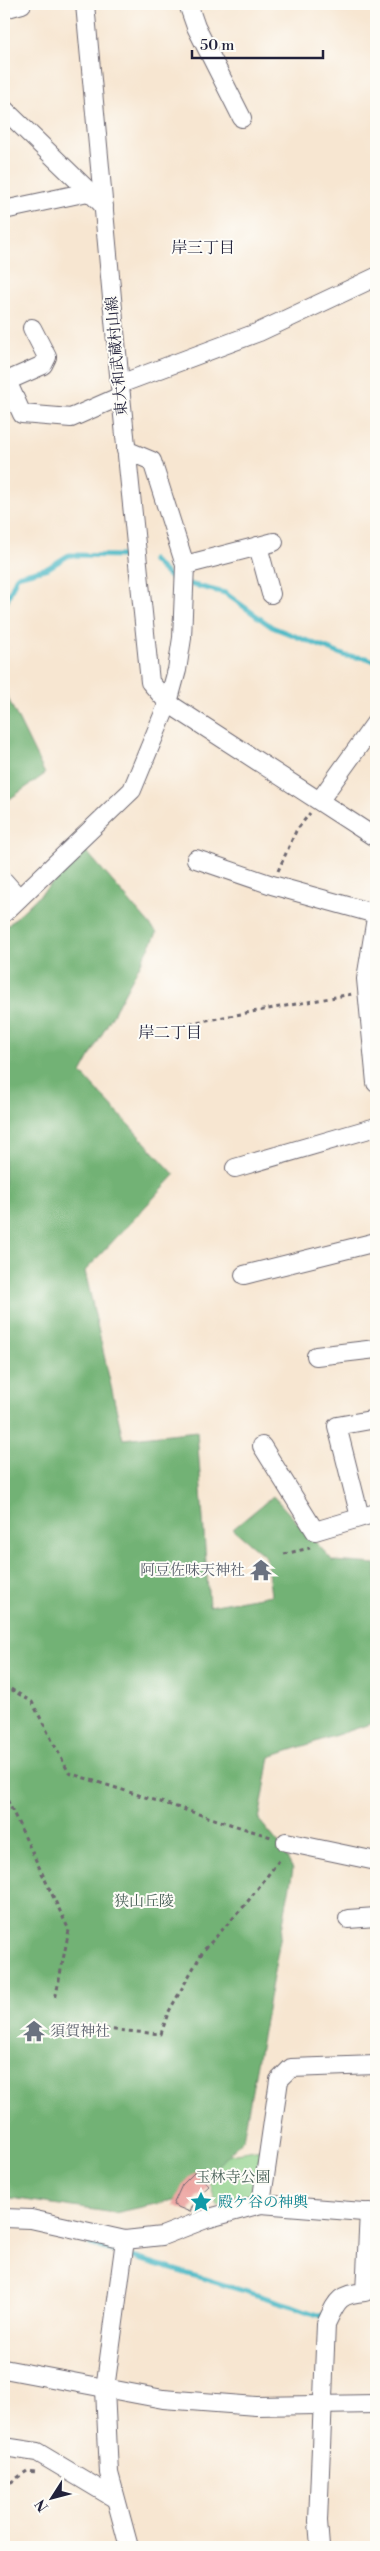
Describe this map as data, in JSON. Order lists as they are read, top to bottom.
{
  "streets": {
    "street": ["東大和武蔵村山線"]
  },
  "districts": ["岸三丁目", "岸二丁目"],
  "parks": ["狭山丘陵", "玉林寺公園"],
  "places": {
    "temple": ["阿豆佐味天神社", "須賀神社"],
    "place": ["殿ケ谷の神輿"]
  },
  "scale_bar": "50 m",
  "north": "bottom left"
}
